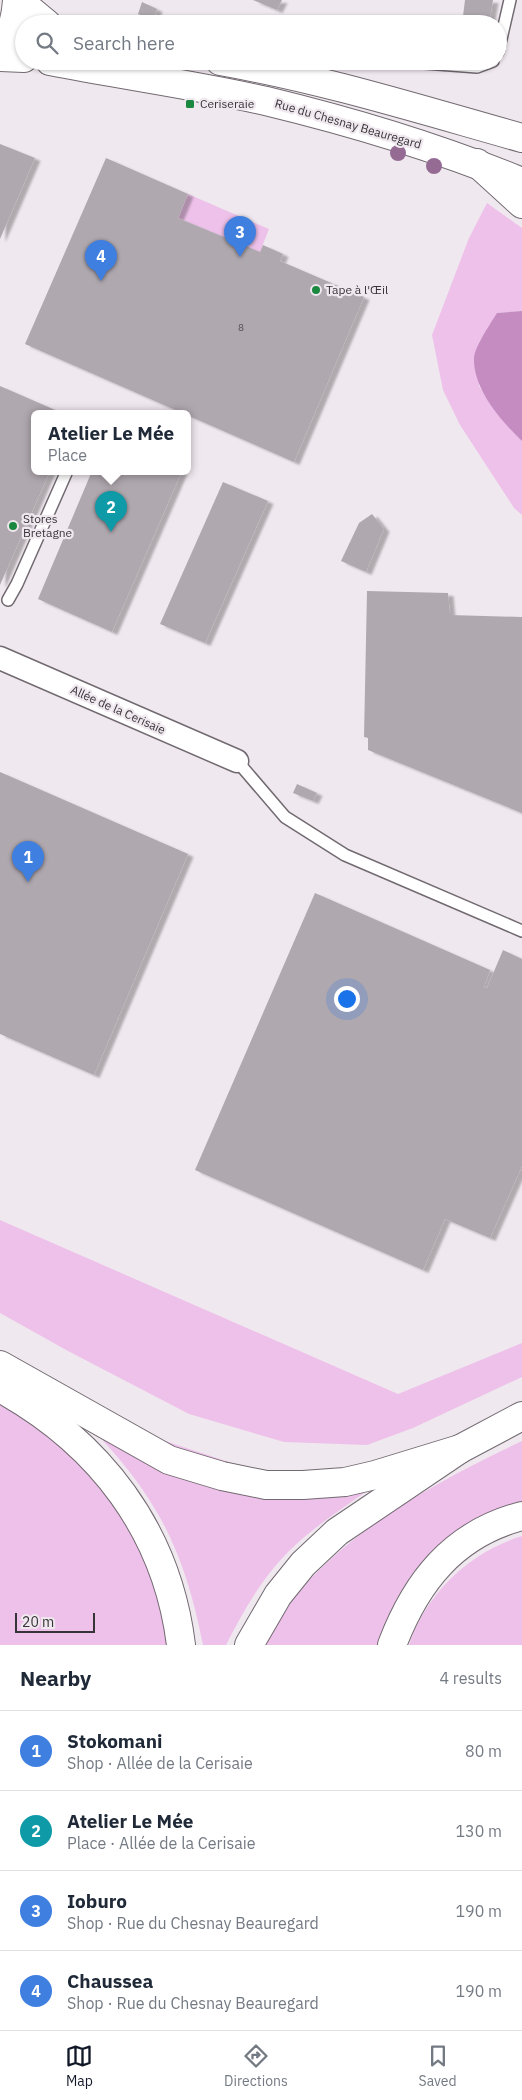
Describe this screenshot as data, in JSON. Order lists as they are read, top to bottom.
{
  "streets": {
    "main road": ["Rue du Chesnay Beauregard"],
    "street": ["Allée de la Cerisaie"]
  },
  "places": {
    "transit": ["Ceriseraie"],
    "other": ["Tape à l'Œil", "Stores Bretagne"]
  },
  "house_numbers": ["8"],
  "scale_bar": "20 m",
  "page": {
    "search": "Search here",
    "pins": [
      "3",
      "4",
      "2",
      "1"
    ],
    "popup": ["Atelier Le Mée", "Place"],
    "scale": "20 m",
    "heading": ["Nearby", "4 results"],
    "list": [
      {
        "mark": "1",
        "name": "Stokomani",
        "note": "Shop · Allée de la Cerisaie",
        "value": "80 m"
      },
      {
        "mark": "2",
        "name": "Atelier Le Mée",
        "note": "Place · Allée de la Cerisaie",
        "value": "130 m"
      },
      {
        "mark": "3",
        "name": "Ioburo",
        "note": "Shop · Rue du Chesnay Beauregard",
        "value": "190 m"
      },
      {
        "mark": "4",
        "name": "Chaussea",
        "note": "Shop · Rue du Chesnay Beauregard",
        "value": "190 m"
      }
    ],
    "nav": ["Map", "Directions", "Saved"]
  }
}
